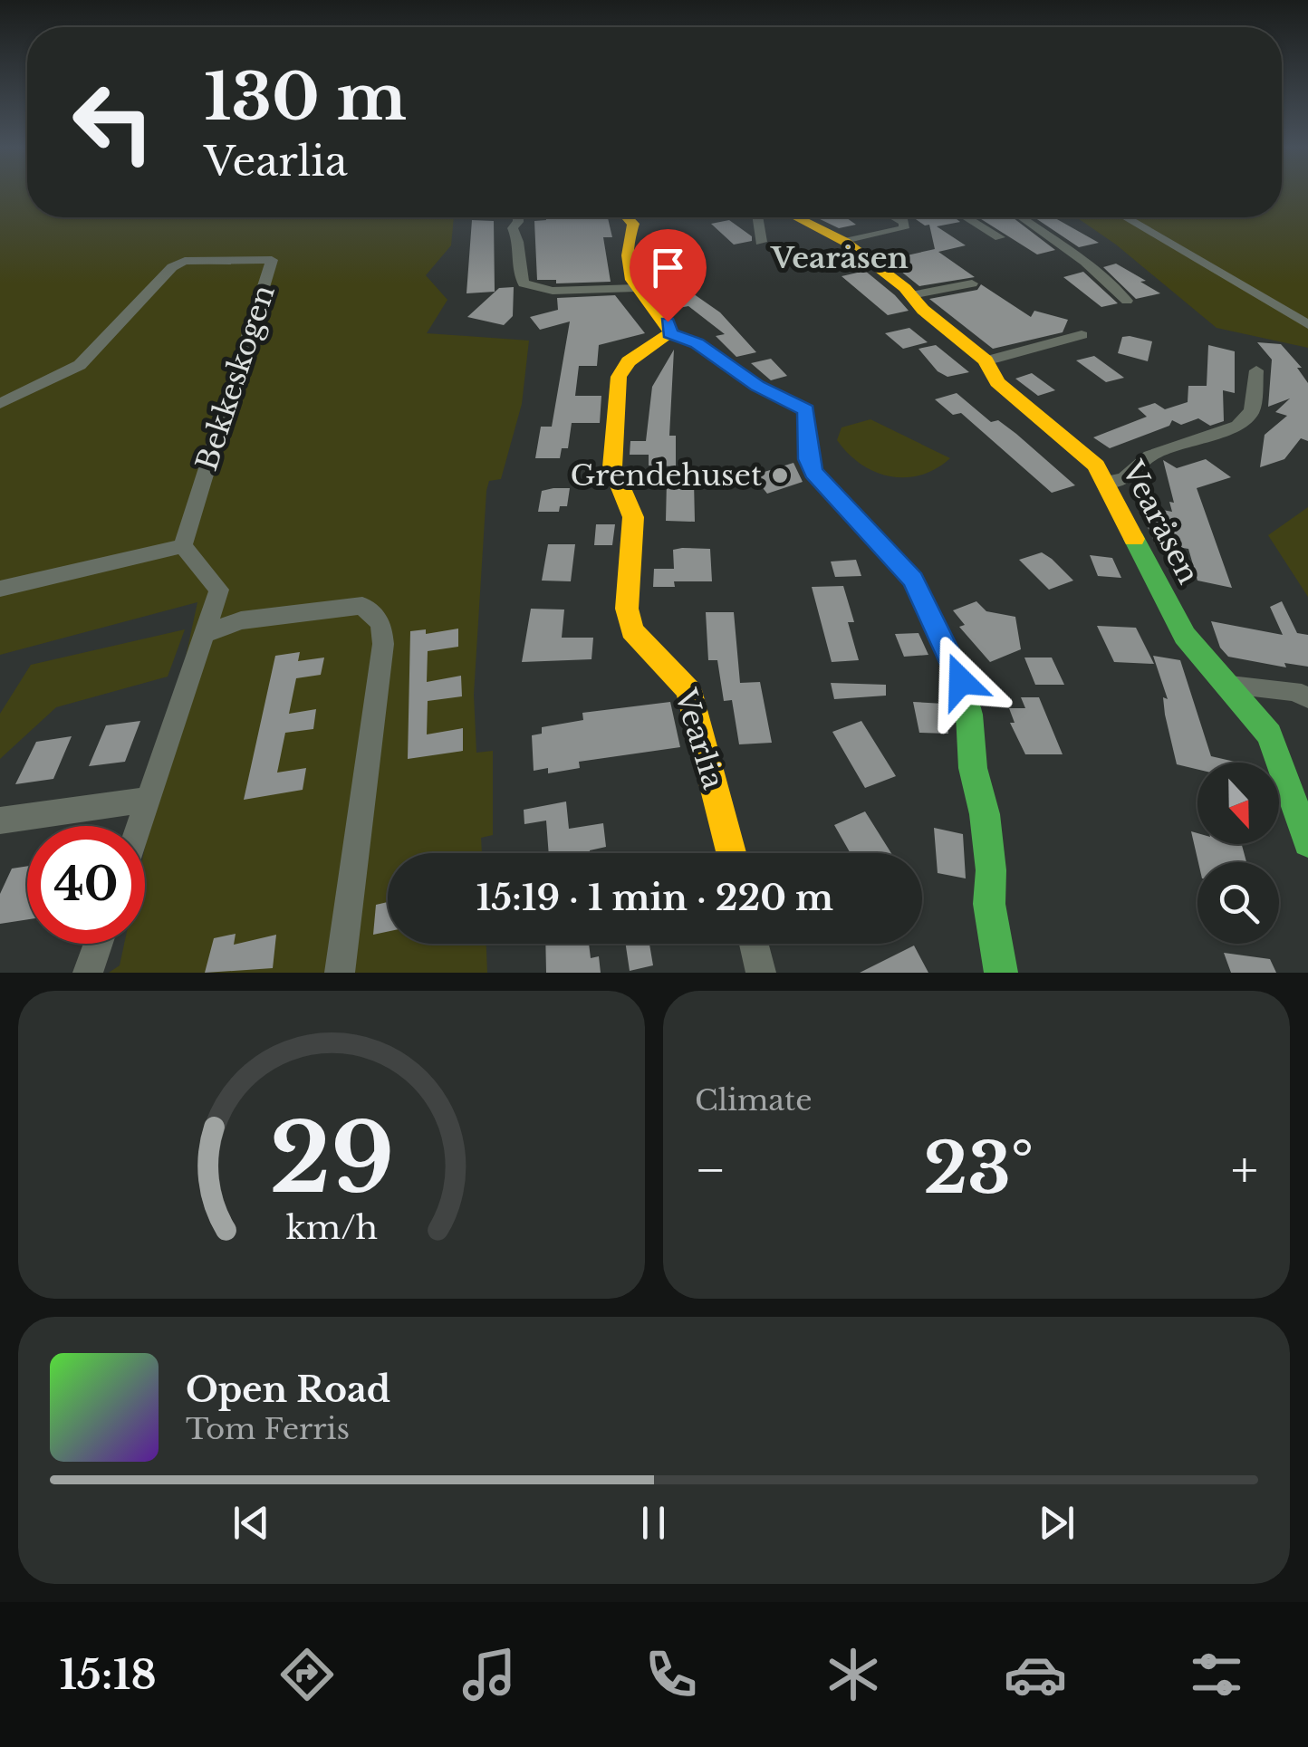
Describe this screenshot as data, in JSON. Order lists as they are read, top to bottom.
{
  "streets": {
    "street": ["Bekkeskogen", "Vearåsen", "Vearlia"]
  },
  "districts": ["Vearåsen"],
  "places": ["Grendehuset"],
  "north": "bottom",
  "page": {
    "turn": ["130 m", "Vearlia"],
    "limit": "40",
    "trip": "15:19 · 1 min · 220 m",
    "tile": "Climate",
    "heat": ["−", "23°", "+"],
    "song": ["Open Road", "Tom Ferris"],
    "tabs": "15:18",
    "gauge": ["29", "km/h"]
  }
}
